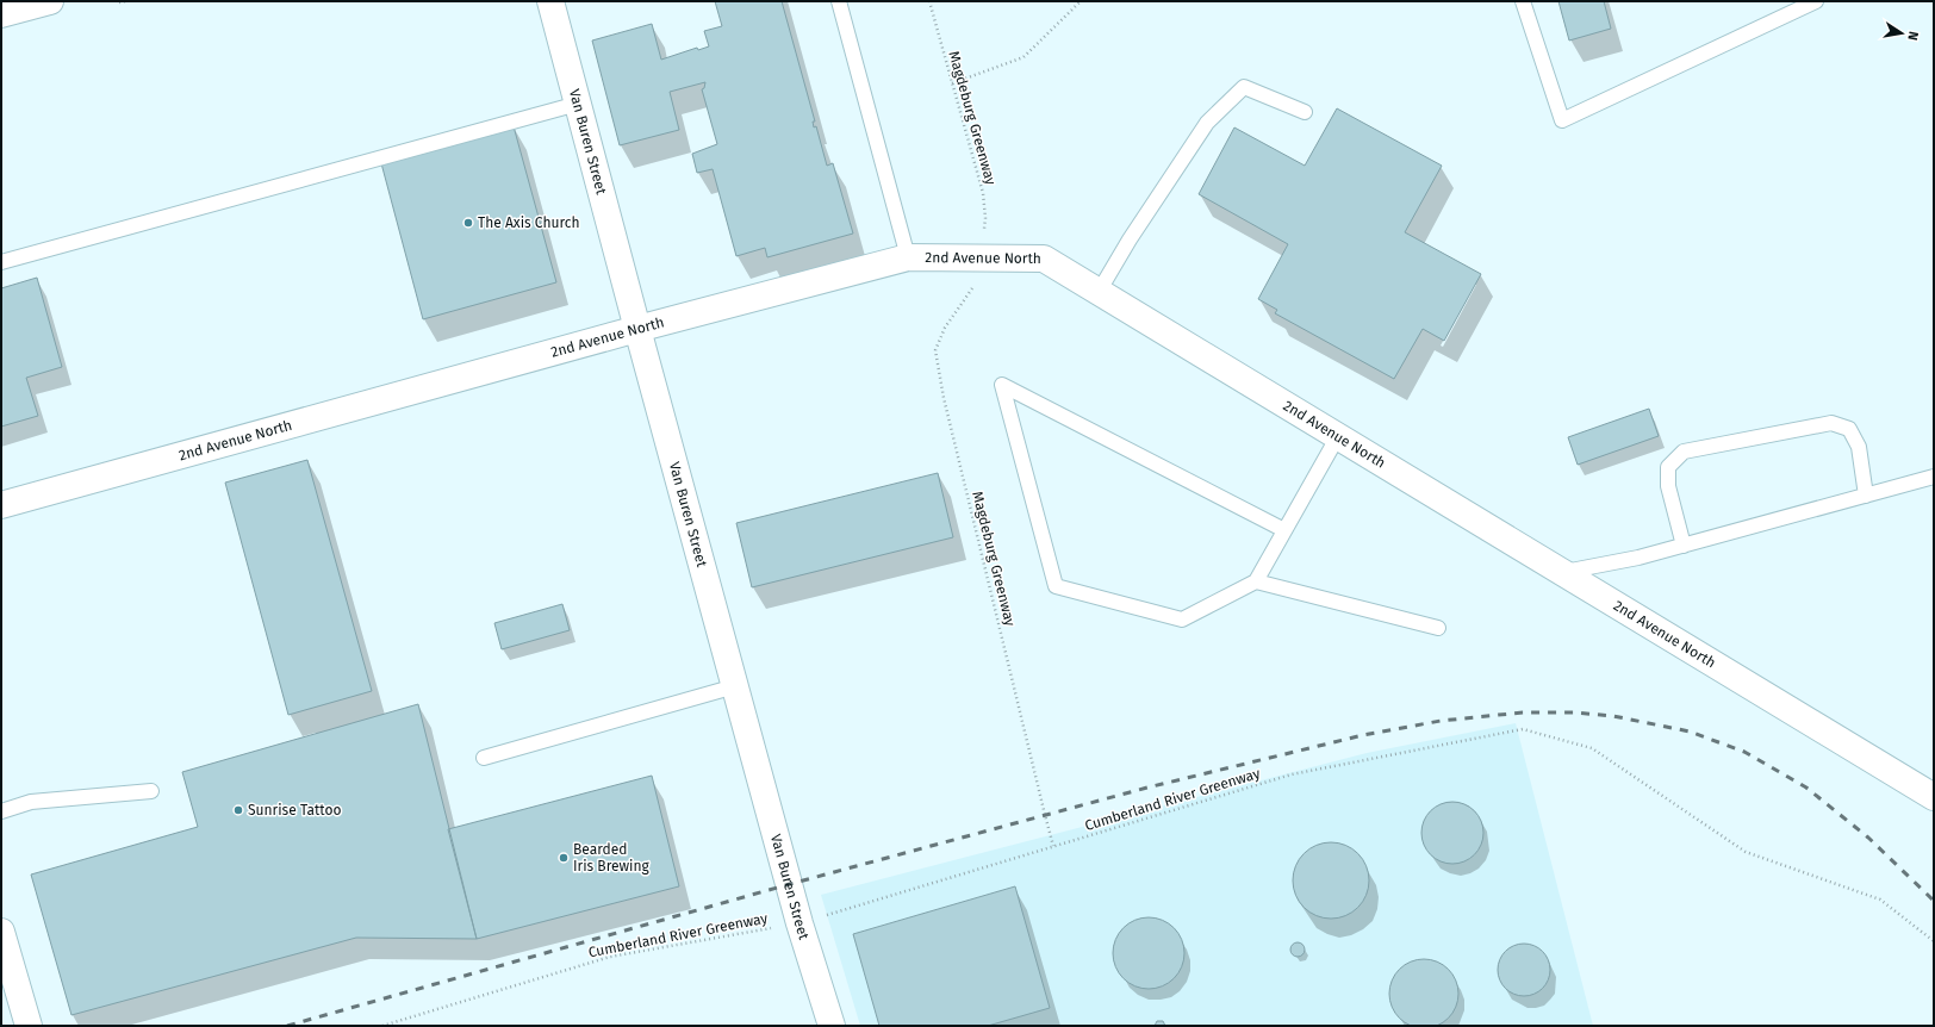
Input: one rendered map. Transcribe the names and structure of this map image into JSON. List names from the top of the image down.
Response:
{
  "streets": {
    "street": ["Van Buren Street", "2nd Avenue North"],
    "path": ["Magdeburg Greenway", "Cumberland River Greenway"]
  },
  "crossings": [
    ["Magdeburg Greenway", "Cumberland River Greenway"],
    ["Van Buren Street", "2nd Avenue North"],
    ["Van Buren Street", "Cumberland River Greenway"]
  ],
  "places": ["The Axis Church", "Sunrise Tattoo", "Bearded Iris Brewing"],
  "north": "right"
}
